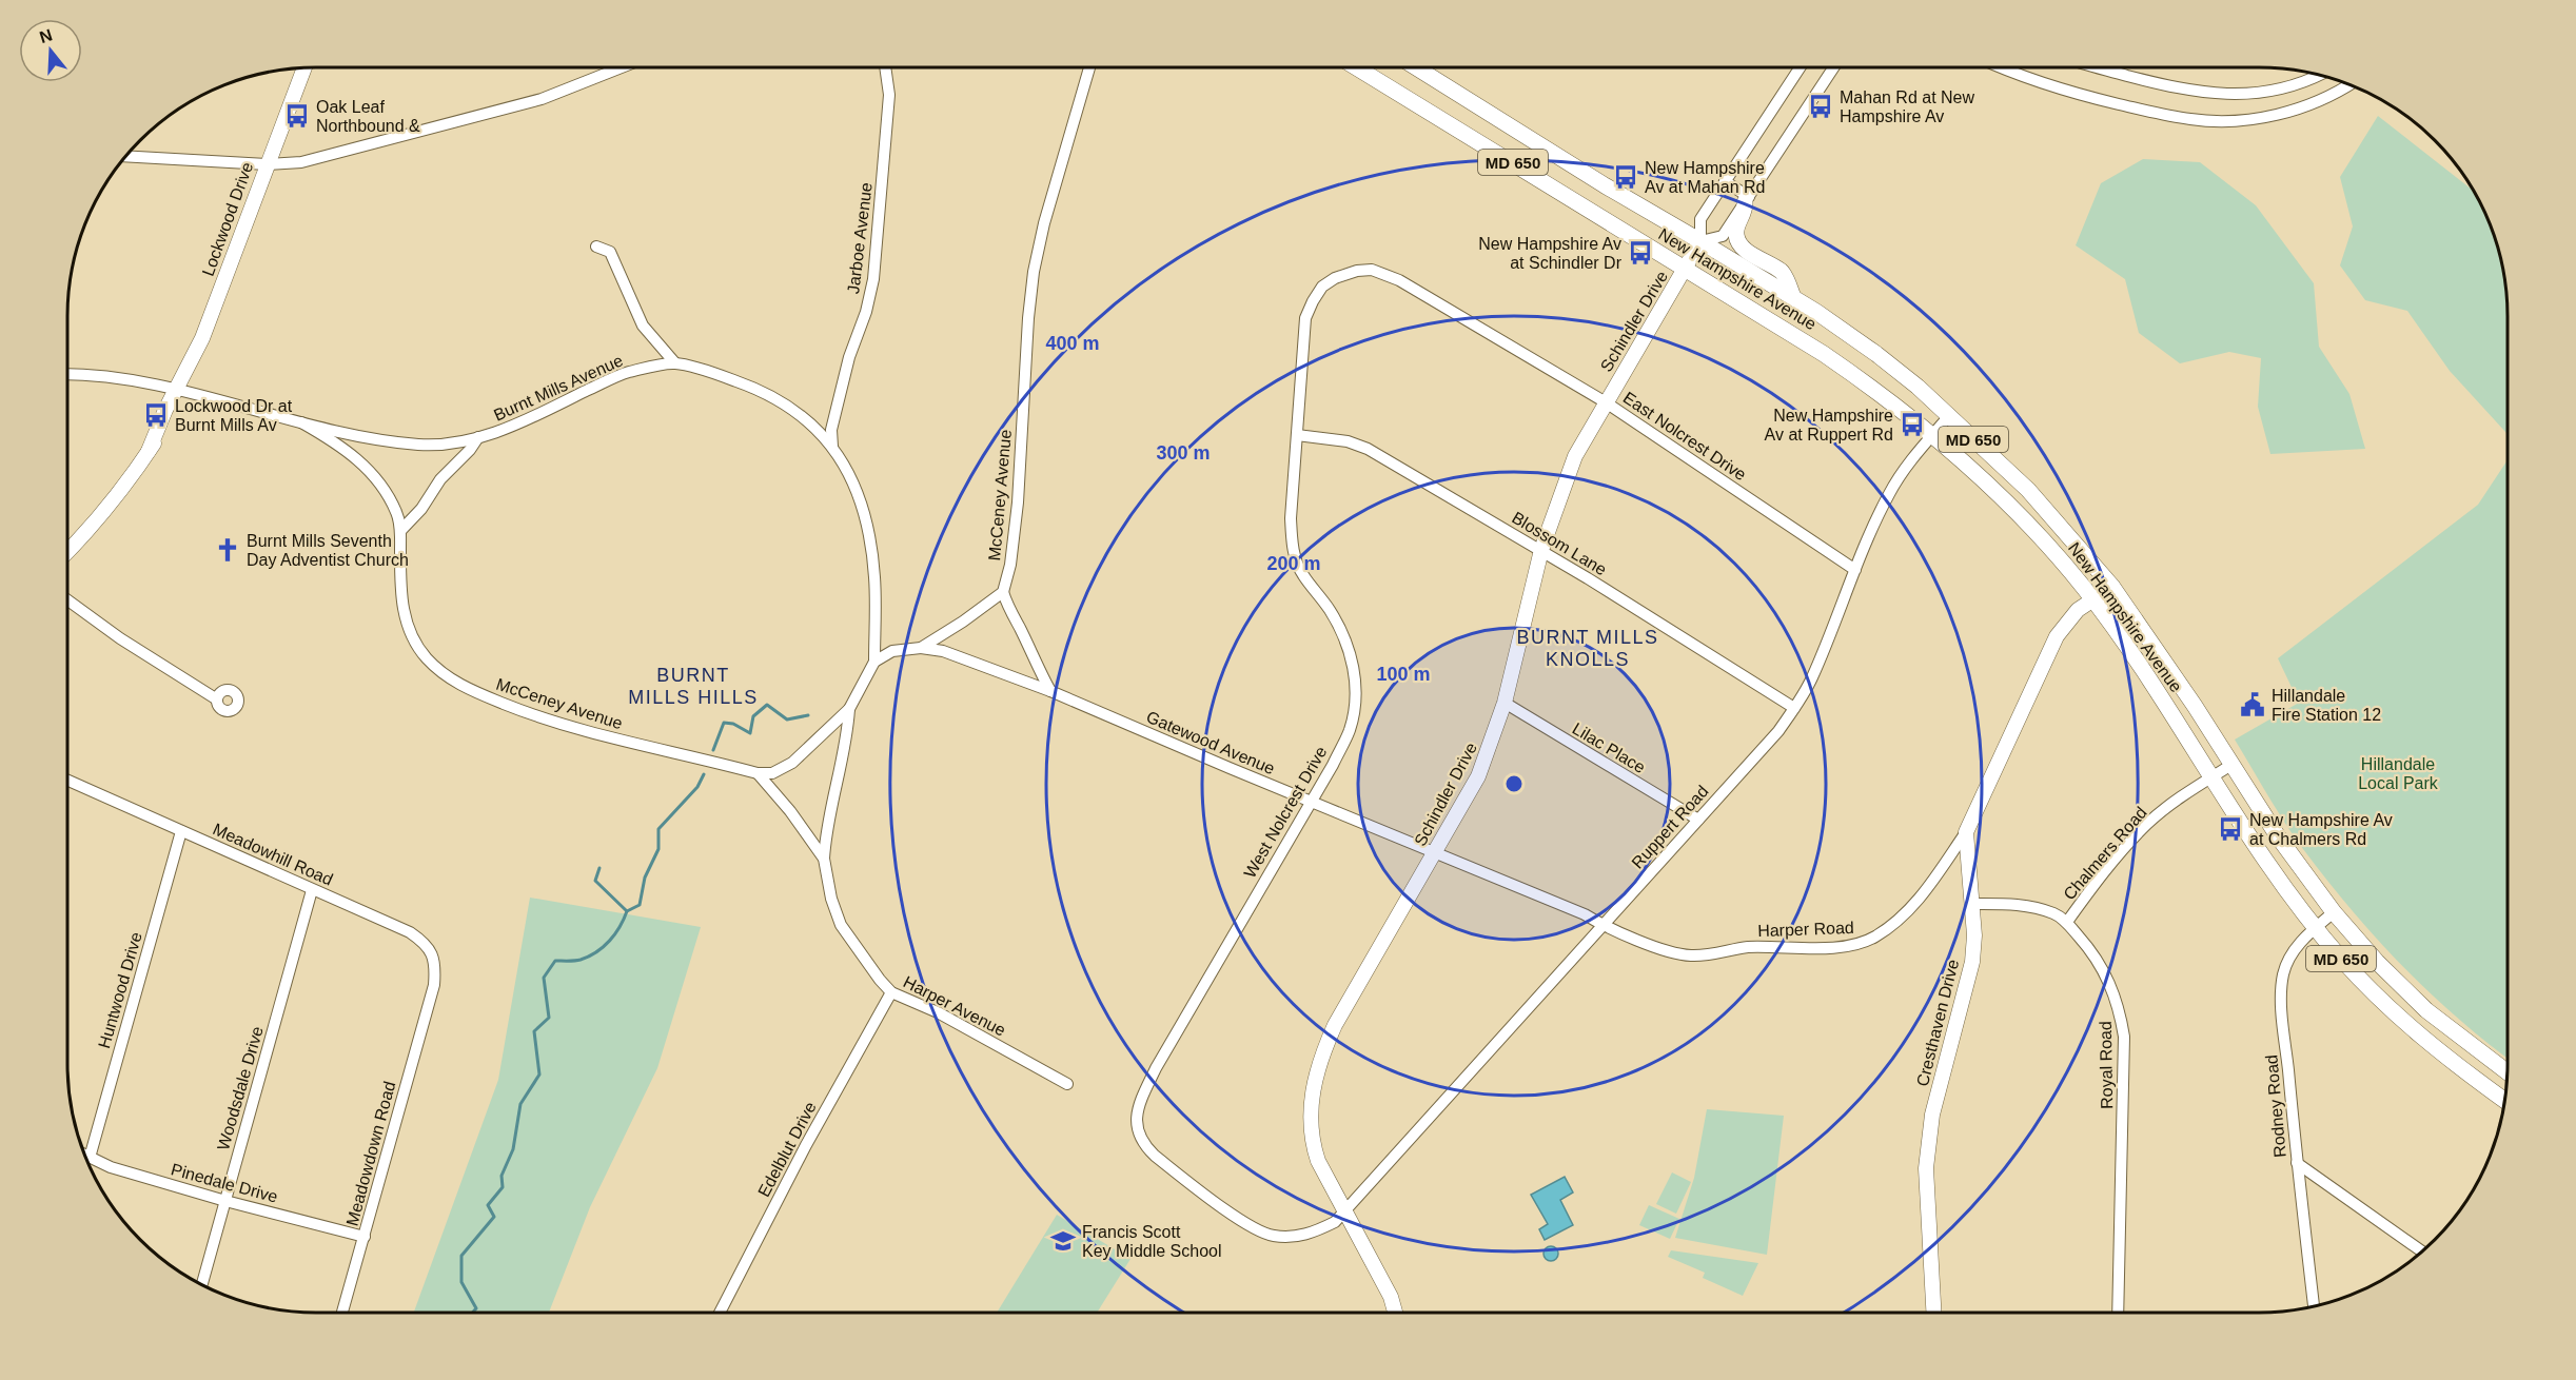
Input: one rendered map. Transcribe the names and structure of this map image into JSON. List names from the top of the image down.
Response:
{
  "streets": {
    "main road": ["MD 650", "New Hampshire Avenue"],
    "street": [
      "Lockwood Drive",
      "Jarboe Avenue",
      "Schindler Drive",
      "Burnt Mills Avenue",
      "East Nolcrest Drive",
      "McCeney Avenue",
      "Blossom Lane",
      "Gatewood Avenue",
      "Lilac Place",
      "West Nolcrest Drive",
      "Ruppert Road",
      "Chalmers Road",
      "Meadowhill Road",
      "Harper Road",
      "Huntwood Drive",
      "Harper Avenue",
      "Cresthaven Drive",
      "Royal Road",
      "Woodsdale Drive",
      "Rodney Road",
      "Edelblut Drive",
      "Meadowdown Road",
      "Pinedale Drive"
    ]
  },
  "crossings": [
    ["Lockwood Drive", "Burnt Mills Avenue"],
    ["Jarboe Avenue", "Burnt Mills Avenue"],
    ["New Hampshire Avenue", "Schindler Drive"],
    ["New Hampshire Avenue", "Ruppert Road"],
    ["New Hampshire Avenue", "Chalmers Road"],
    ["New Hampshire Avenue", "Cresthaven Drive"],
    ["New Hampshire Avenue", "Rodney Road"],
    ["Schindler Drive", "East Nolcrest Drive"],
    ["Schindler Drive", "Blossom Lane"],
    ["Schindler Drive", "Gatewood Avenue"],
    ["Schindler Drive", "Lilac Place"],
    ["Schindler Drive", "West Nolcrest Drive"],
    ["Schindler Drive", "Ruppert Road"],
    ["Burnt Mills Avenue", "McCeney Avenue"],
    ["East Nolcrest Drive", "West Nolcrest Drive"],
    ["East Nolcrest Drive", "Ruppert Road"],
    ["McCeney Avenue", "Harper Avenue"],
    ["Blossom Lane", "West Nolcrest Drive"],
    ["Blossom Lane", "Ruppert Road"],
    ["Gatewood Avenue", "West Nolcrest Drive"],
    ["Gatewood Avenue", "Ruppert Road"],
    ["Gatewood Avenue", "Harper Road"],
    ["Lilac Place", "Ruppert Road"],
    ["West Nolcrest Drive", "Ruppert Road"],
    ["Ruppert Road", "Harper Road"],
    ["Chalmers Road", "Royal Road"],
    ["Meadowhill Road", "Huntwood Drive"],
    ["Meadowhill Road", "Woodsdale Drive"],
    ["Meadowhill Road", "Meadowdown Road"],
    ["Harper Road", "Cresthaven Drive"],
    ["Harper Avenue", "Edelblut Drive"],
    ["Cresthaven Drive", "Royal Road"],
    ["Woodsdale Drive", "Pinedale Drive"],
    ["Meadowdown Road", "Pinedale Drive"]
  ],
  "districts": ["BURNT MILLS KNOLLS", "BURNT MILLS HILLS"],
  "parks": ["Hillandale Local Park"],
  "places": {
    "bus stop": [
      "Mahan Rd at New Hampshire Av",
      "Oak Leaf Northbound &",
      "New Hampshire Av at Mahan Rd",
      "New Hampshire Av at Schindler Dr",
      "Lockwood Dr at Burnt Mills Av",
      "New Hampshire Av at Ruppert Rd",
      "New Hampshire Av at Chalmers Rd"
    ],
    "church": ["Burnt Mills Seventh Day Adventist Church"],
    "public building": ["Hillandale Fire Station 12"],
    "school or university": ["Francis Scott Key Middle School"]
  },
  "north": "top",
  "rings": [
    "400 m",
    "300 m",
    "200 m",
    "100 m"
  ]
}
